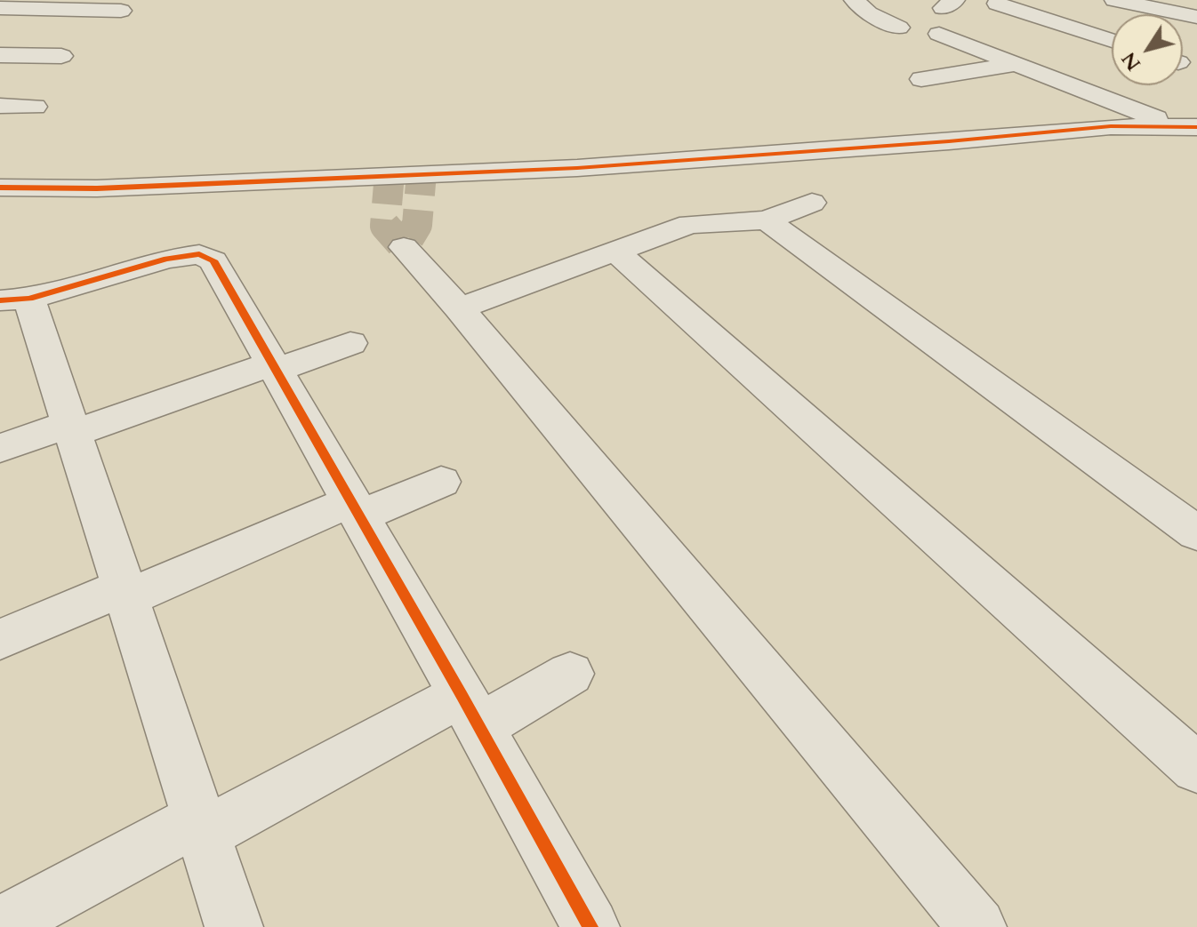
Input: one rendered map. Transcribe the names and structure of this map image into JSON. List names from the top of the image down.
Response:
{
  "north": "bottom left"
}
